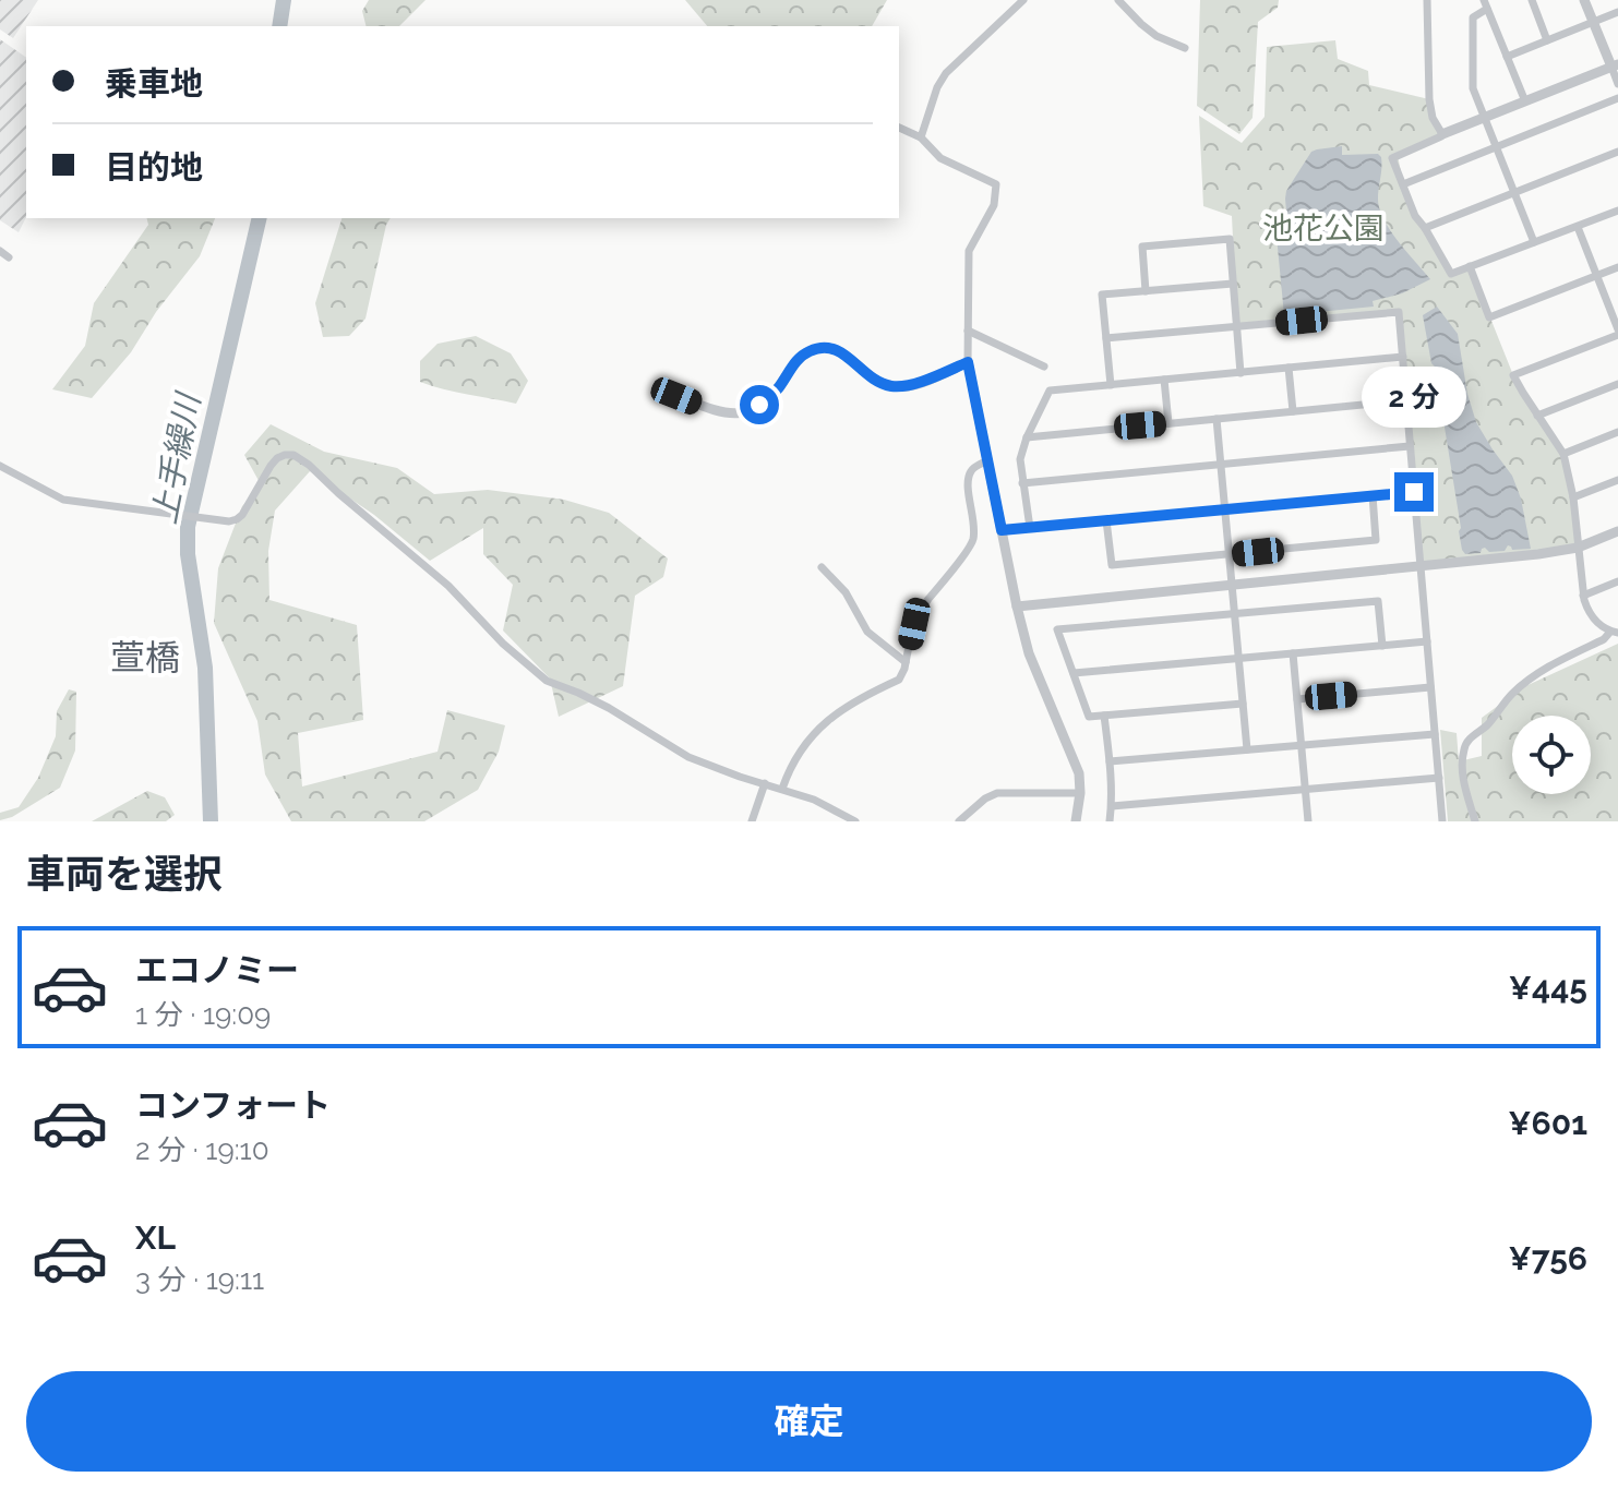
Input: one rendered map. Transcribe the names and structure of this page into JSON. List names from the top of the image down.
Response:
{
  "districts": ["萱橋"],
  "water": ["上手繰川"],
  "parks": ["池花公園"],
  "page": {
    "banner": ["乗車地", "目的地"],
    "bubble": "2 分",
    "heading": "車両を選択",
    "list": [
      {
        "name": "エコノミー",
        "note": "1 分 · 19:09",
        "value": "¥445"
      },
      {
        "name": "コンフォート",
        "note": "2 分 · 19:10",
        "value": "¥601"
      },
      {
        "name": "XL",
        "note": "3 分 · 19:11",
        "value": "¥756"
      }
    ],
    "buttons": "確定"
  }
}
